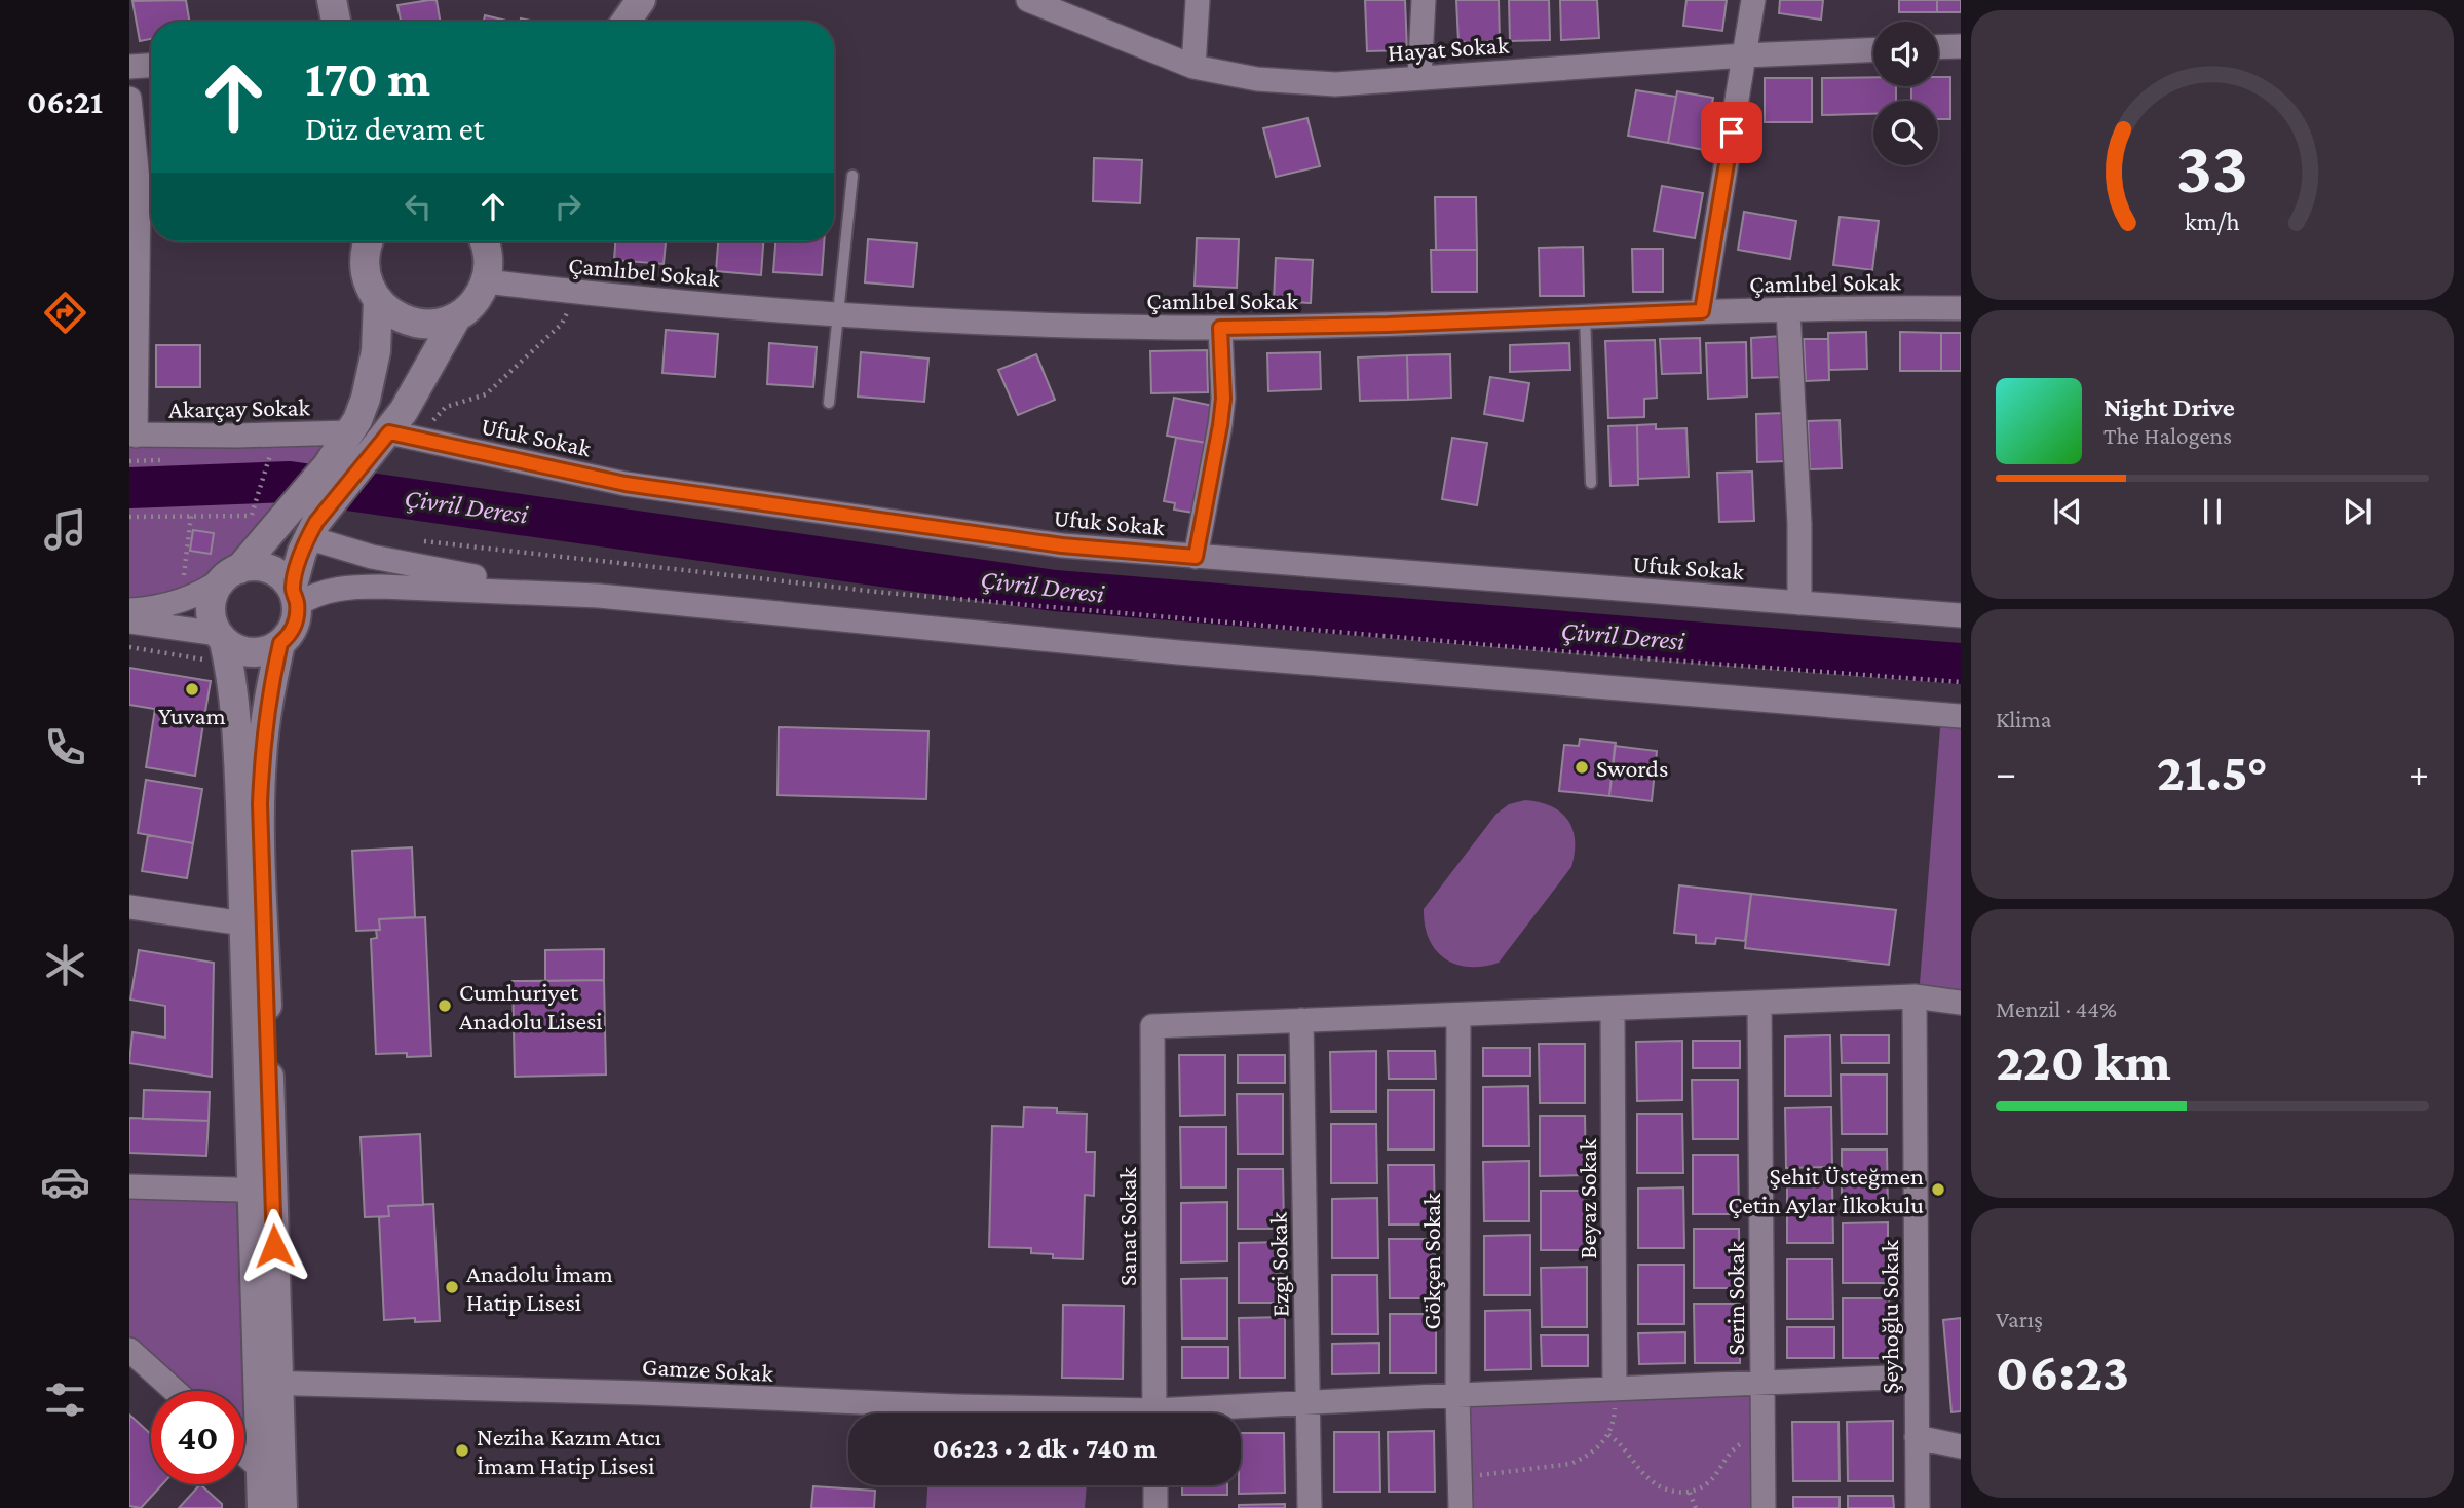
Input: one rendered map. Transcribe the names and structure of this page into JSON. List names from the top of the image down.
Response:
{
  "streets": {
    "street": [
      "Hayat Sokak",
      "Çamlıbel Sokak",
      "Akarçay Sokak",
      "Ufuk Sokak",
      "Beyaz Sokak",
      "Sanat Sokak",
      "Gökçen Sokak",
      "Ezgi Sokak",
      "Serin Sokak",
      "Şeyhoğlu Sokak",
      "Gamze Sokak"
    ]
  },
  "crossings": [
    ["Beyaz Sokak", "Gamze Sokak"],
    ["Sanat Sokak", "Ezgi Sokak"],
    ["Gökçen Sokak", "Gamze Sokak"],
    ["Ezgi Sokak", "Gamze Sokak"],
    ["Serin Sokak", "Gamze Sokak"],
    ["Şeyhoğlu Sokak", "Gamze Sokak"]
  ],
  "water": ["Çivril Deresi"],
  "places": [
    "Yuvam",
    "Swords",
    "Cumhuriyet Anadolu Lisesi",
    "Şehit Üsteğmen Çetin Aylar İlkokulu",
    "Anadolu İmam Hatip Lisesi",
    "Neziha Kazım Atıcı İmam Hatip Lisesi"
  ],
  "page": {
    "tabs": "06:21",
    "turn": ["170 m", "Düz devam et"],
    "song": ["Night Drive", "The Halogens"],
    "tile": [
      "Klima",
      ["Menzil · 44%", "220 km"],
      ["Varış", "06:23"]
    ],
    "heat": ["−", "21.5°", "+"],
    "limit": "40",
    "trip": "06:23 · 2 dk · 740 m",
    "gauge": ["33", "km/h"]
  }
}
